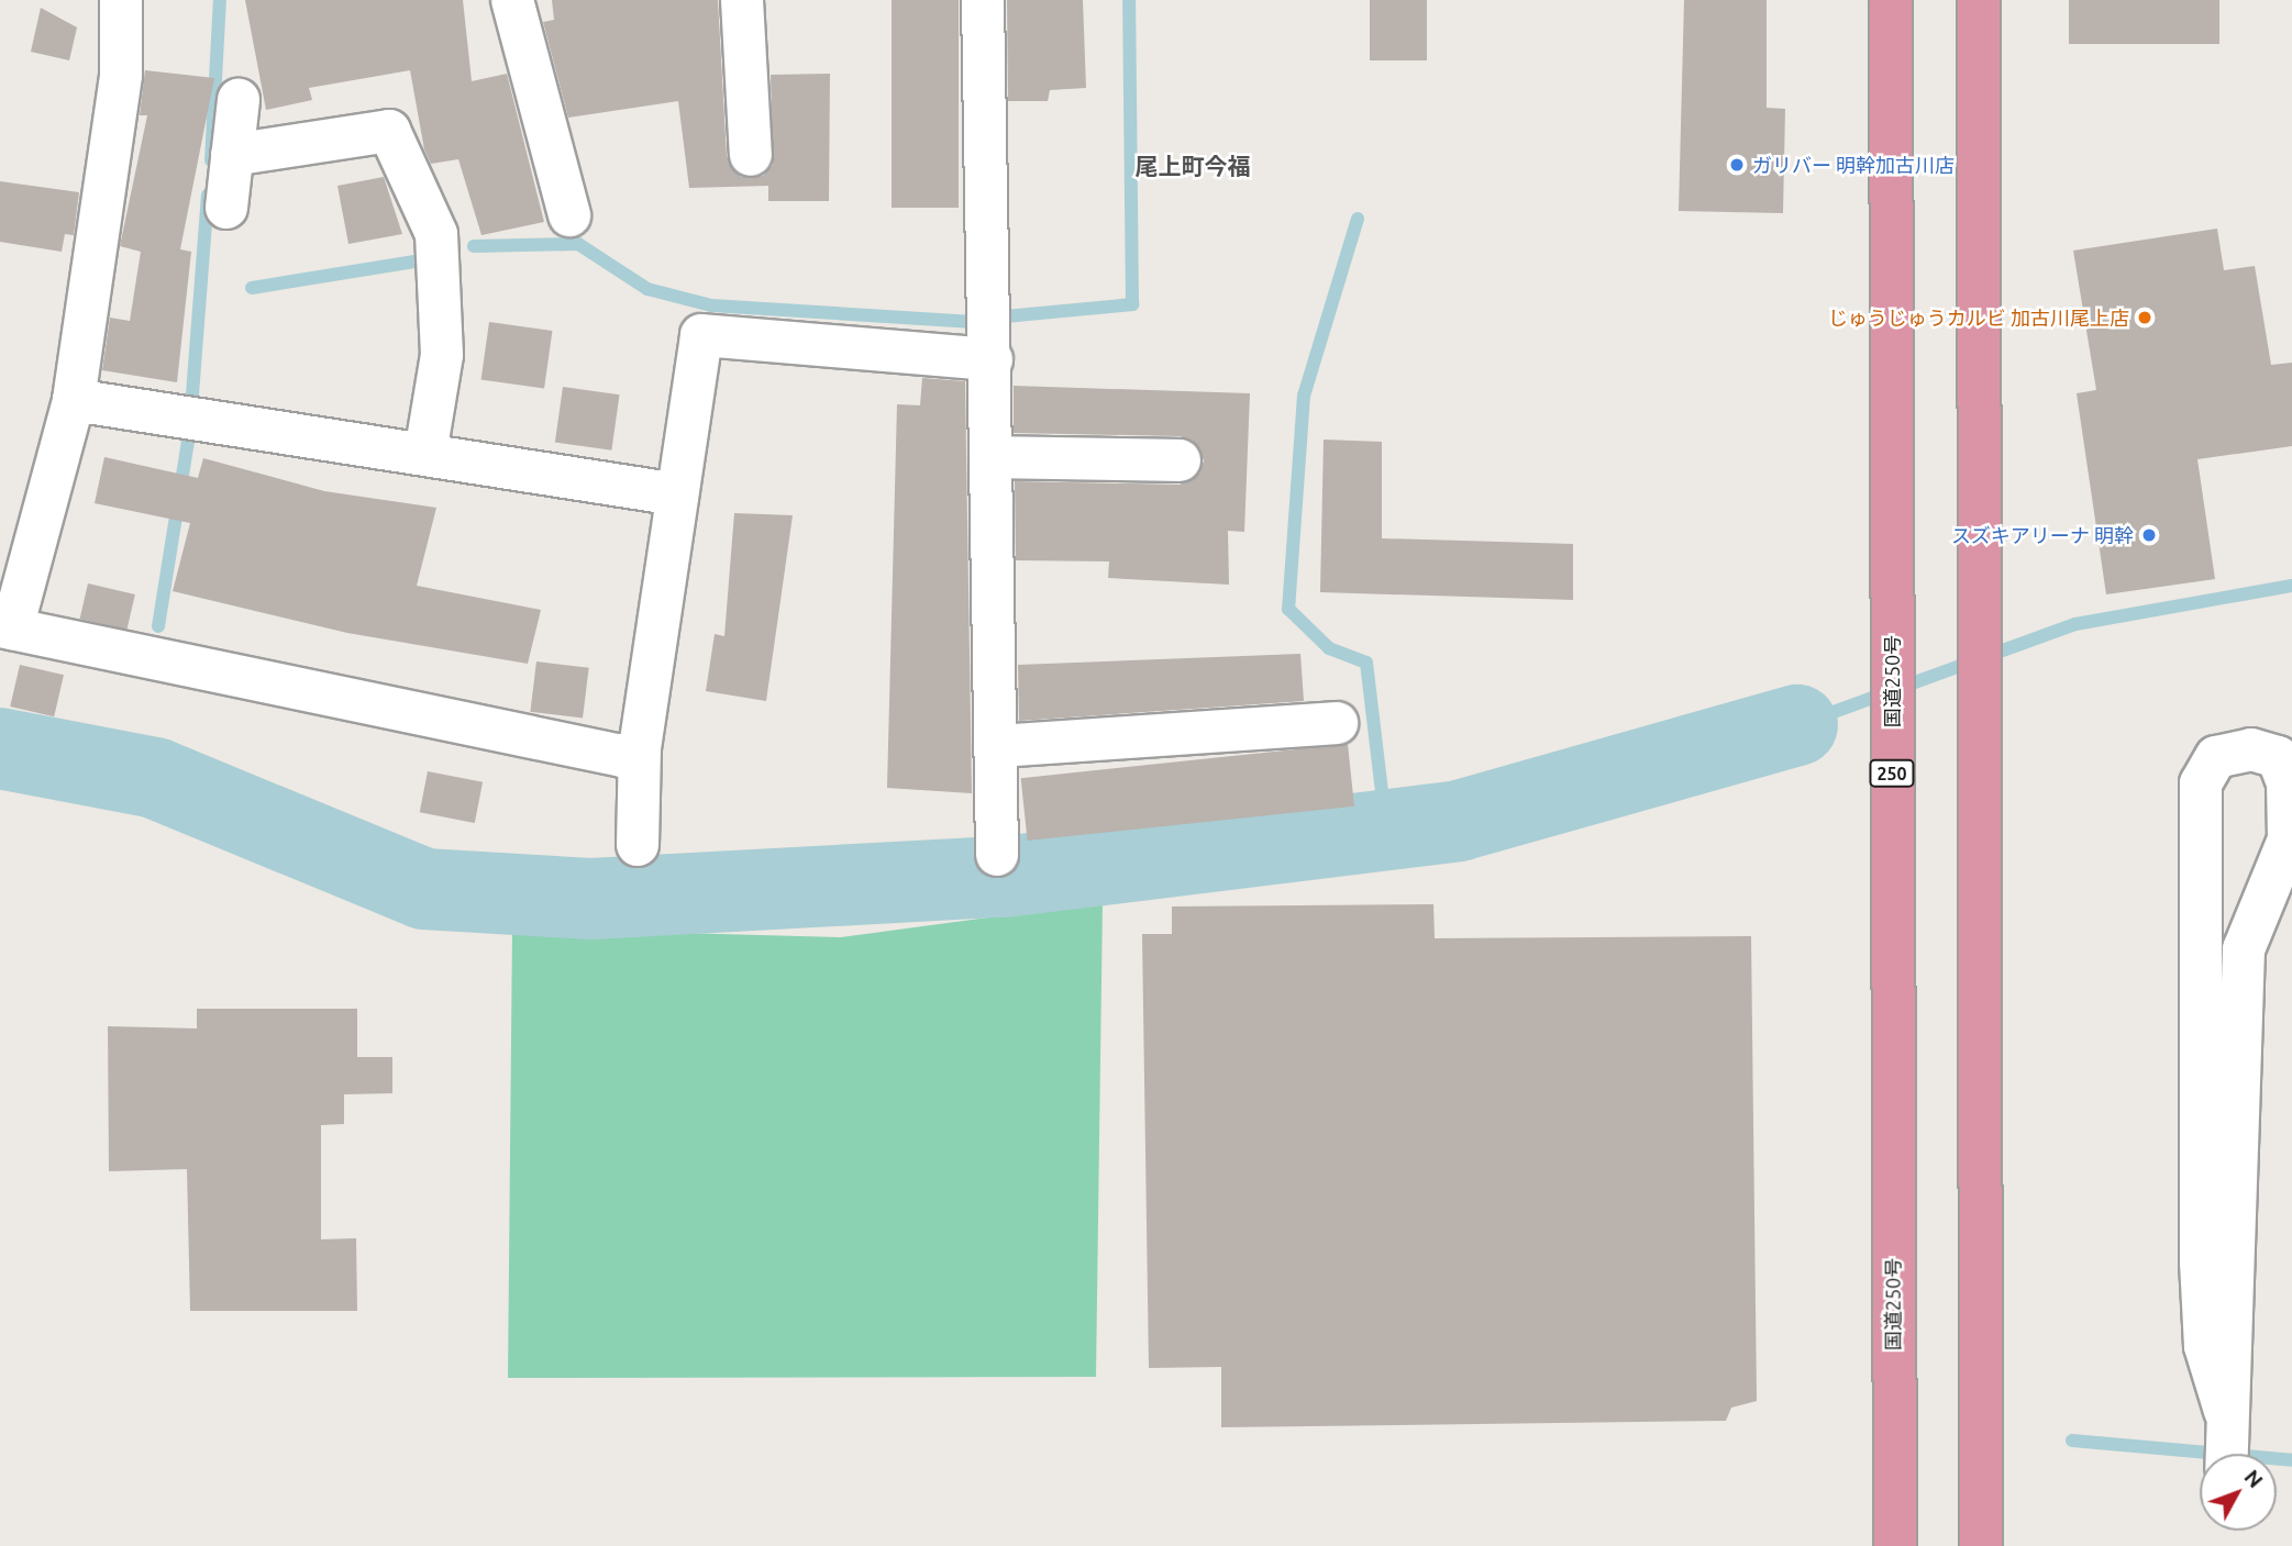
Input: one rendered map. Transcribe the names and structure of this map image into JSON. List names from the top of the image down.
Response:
{
  "streets": {
    "highway": ["国道250号", "250"]
  },
  "districts": ["尾上町今福"],
  "places": ["ガリバー 明幹加古川店", "じゅうじゅうカルビ 加古川尾上店", "スズキアリーナ 明幹"],
  "north": "top right"
}
